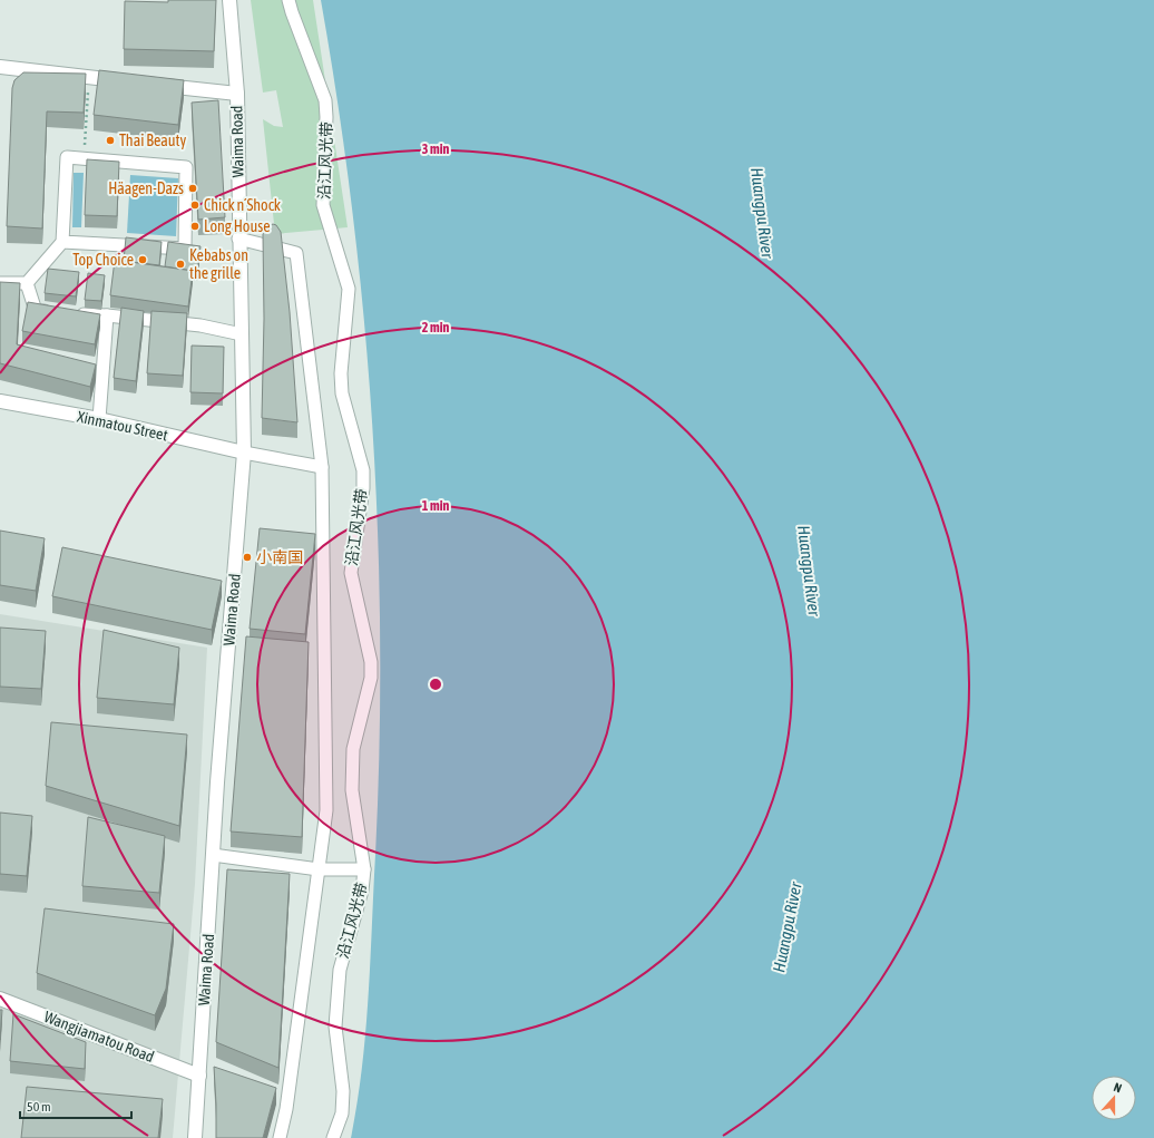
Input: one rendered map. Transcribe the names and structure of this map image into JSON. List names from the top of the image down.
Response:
{
  "streets": {
    "street": [
      "Waima Road",
      "沿江风光带",
      "Xinmatou Street",
      "Wangjiamatou Road"
    ]
  },
  "crossings": [
    ["Waima Road", "Xinmatou Street"],
    ["Waima Road", "Wangjiamatou Road"]
  ],
  "water": ["Huangpu River"],
  "places": [
    "Thai Beauty",
    "Häagen-Dazs",
    "Chick n´Shock",
    "Long House",
    "Top Choice",
    "Kebabs on the grille",
    "小南国"
  ],
  "scale_bar": "50 m",
  "north": "top",
  "rings": ["3 min", "2 min", "1 min"]
}
